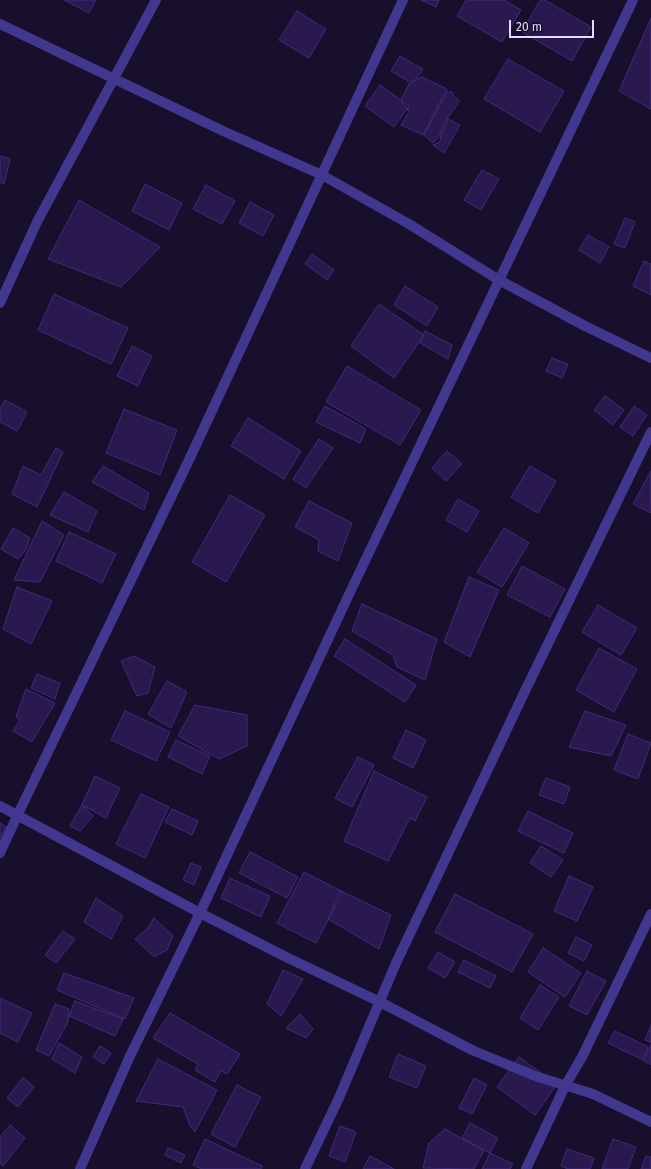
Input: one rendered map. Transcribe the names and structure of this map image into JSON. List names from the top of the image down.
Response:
{
  "scale_bar": "20 m"
}
